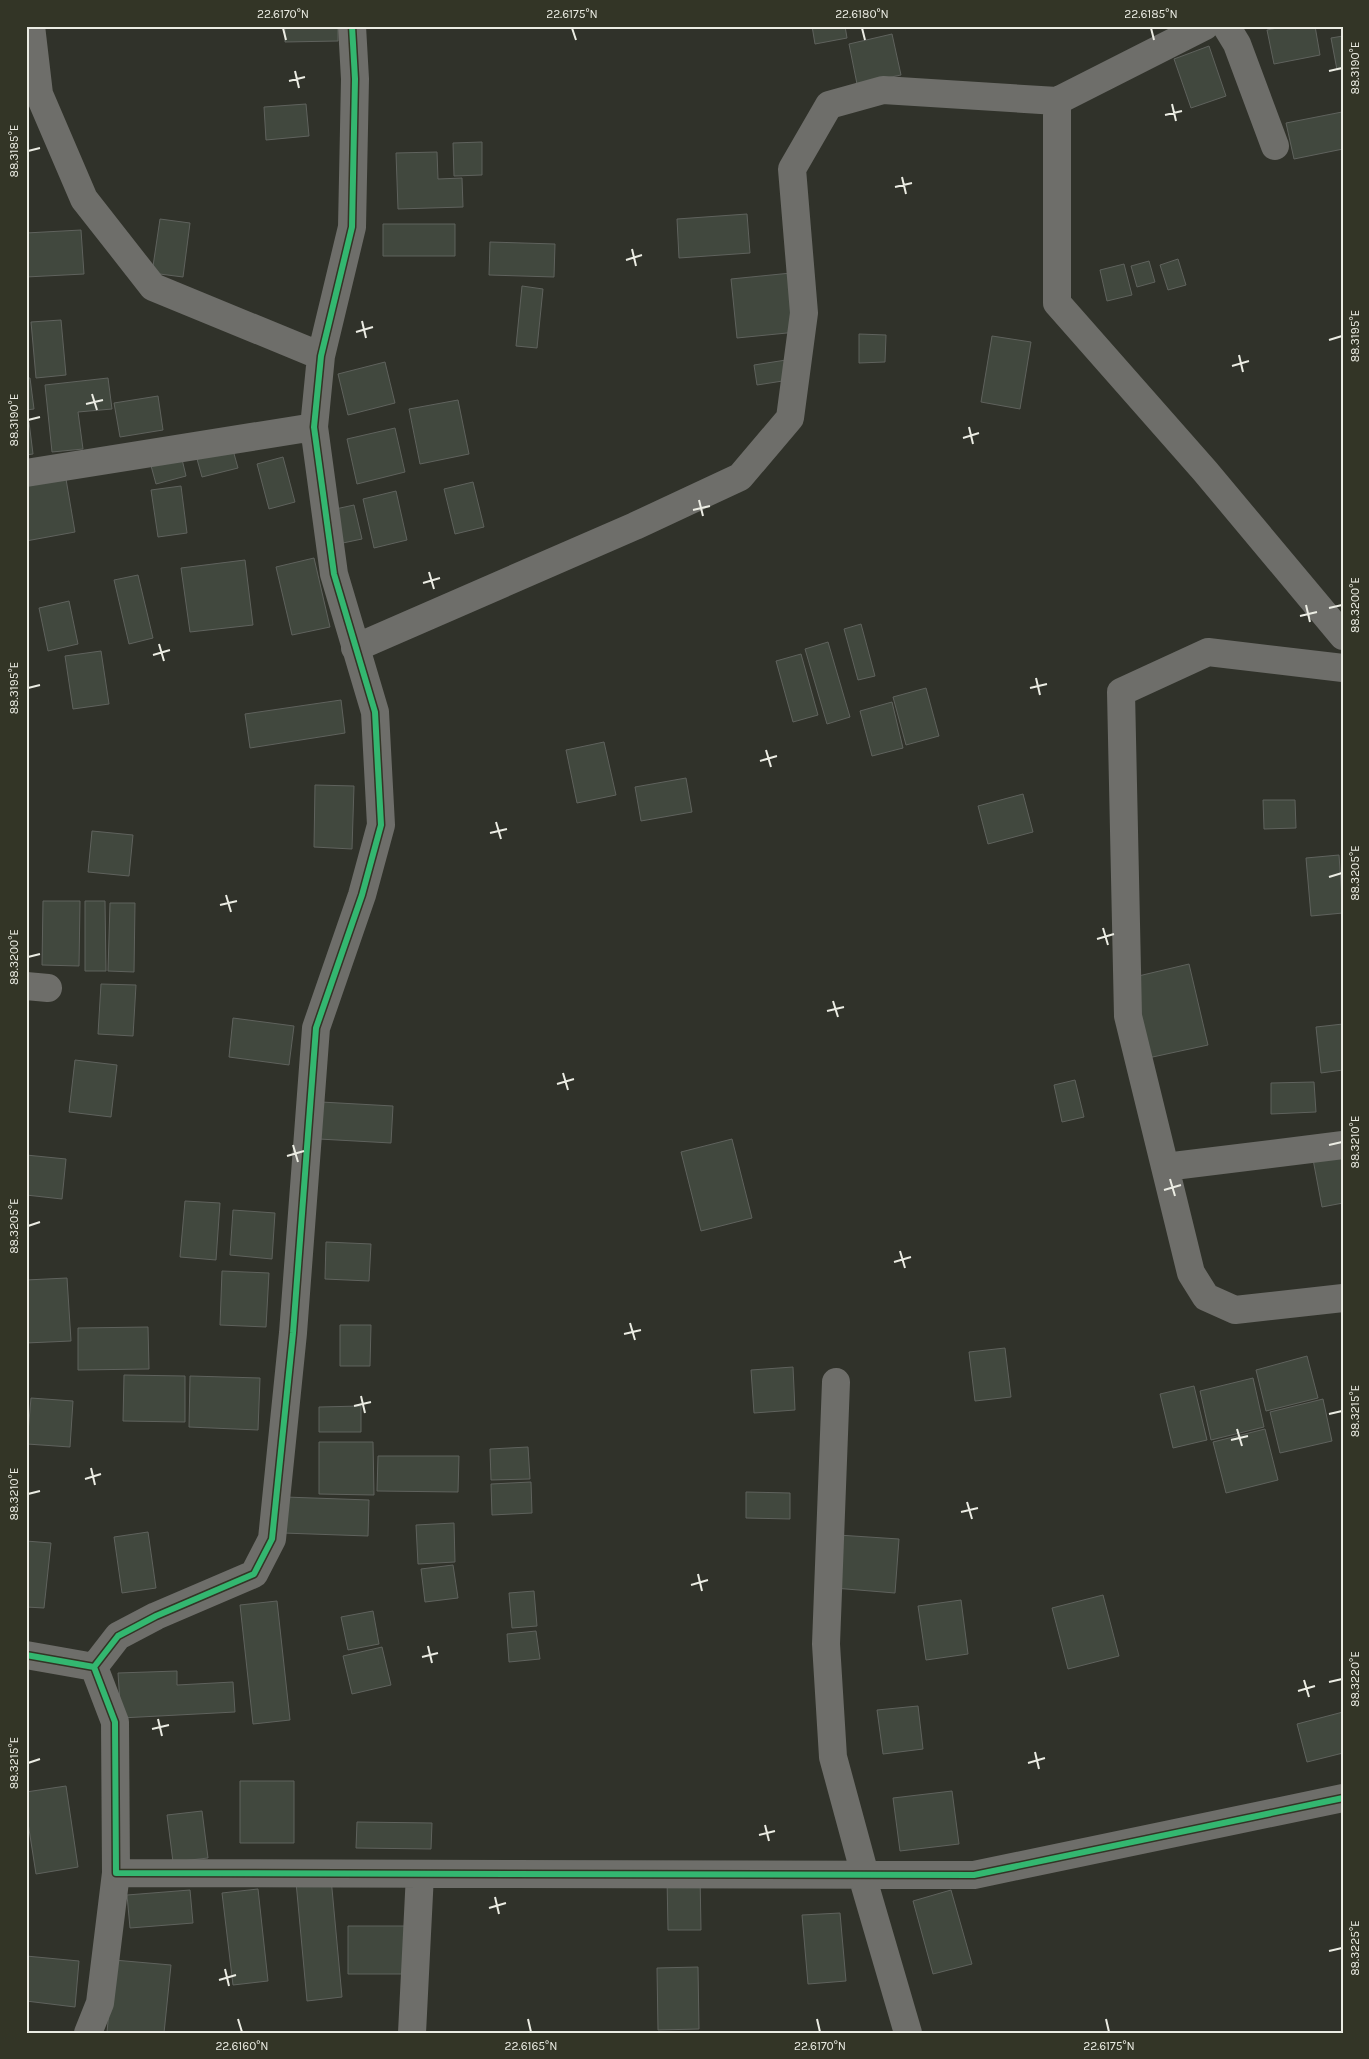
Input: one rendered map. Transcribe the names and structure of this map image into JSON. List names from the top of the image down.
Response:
{
  "coordinates": [
    "22.6170°N",
    "22.6175°N",
    "22.6180°N",
    "22.6185°N",
    "88.3190°E",
    "88.3185°E",
    "88.3195°E",
    "88.3200°E",
    "88.3205°E",
    "88.3210°E",
    "88.3215°E",
    "88.3220°E",
    "88.3225°E",
    "22.6160°N",
    "22.6165°N"
  ]
}
